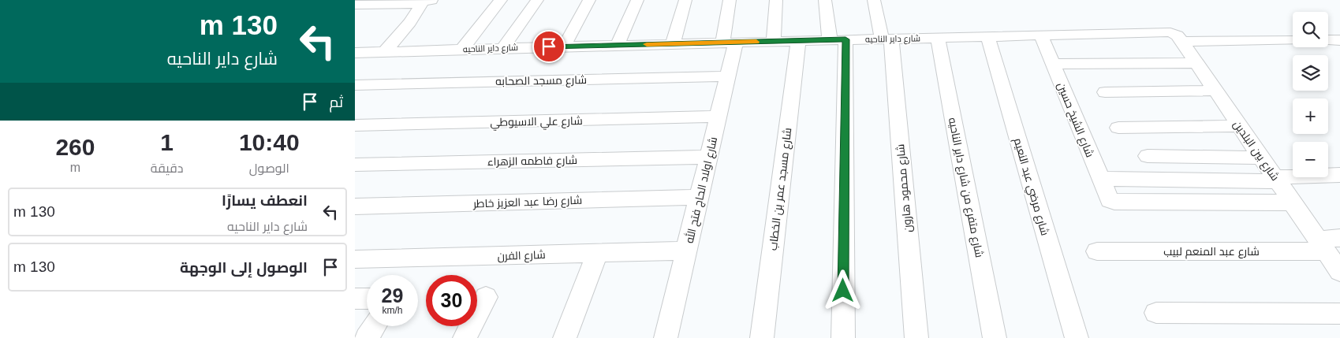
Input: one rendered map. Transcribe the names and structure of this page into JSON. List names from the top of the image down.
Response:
{
  "streets": {
    "street": [
      "شارع داير الناحيه",
      "شارع مسجد الصحابه",
      "شارع الشيخ حسين",
      "شارع علي الاسيوطي",
      "شارع بين البلدين",
      "شارع فاطمه الزهراء",
      "شارع مرضي عبد النعيم",
      "شارع متفرع من شارع داير الناحيه",
      "شارع محمود هارون",
      "شارع مسجد عمر بن الخطاب",
      "شارع اولاد الحاج فتح الله",
      "شارع رضا عبد العزيز خاطر",
      "شارع عبد المنعم لبيب",
      "شارع الفرن"
    ]
  },
  "crossings": [
    ["شارع داير الناحيه", "شارع الشيخ حسين"],
    ["شارع داير الناحيه", "شارع بين البلدين"],
    ["شارع داير الناحيه", "شارع مرضي عبد النعيم"],
    ["شارع داير الناحيه", "شارع متفرع من شارع داير الناحيه"],
    ["شارع داير الناحيه", "شارع محمود هارون"],
    ["شارع داير الناحيه", "شارع مسجد عمر بن الخطاب"],
    ["شارع داير الناحيه", "شارع اولاد الحاج فتح الله"],
    ["شارع مسجد الصحابه", "شارع اولاد الحاج فتح الله"],
    ["شارع الشيخ حسين", "شارع بين البلدين"],
    ["شارع علي الاسيوطي", "شارع اولاد الحاج فتح الله"],
    ["شارع بين البلدين", "شارع عبد المنعم لبيب"],
    ["شارع فاطمه الزهراء", "شارع اولاد الحاج فتح الله"],
    ["شارع اولاد الحاج فتح الله", "شارع رضا عبد العزيز خاطر"],
    ["شارع اولاد الحاج فتح الله", "شارع الفرن"]
  ],
  "page": {
    "turn": ["130 m", "شارع داير الناحيه"],
    "map_buttons": ["+", "−"],
    "then": "ثم",
    "eta": [
      "10:40",
      "الوصول",
      "1",
      "دقيقة",
      "260",
      "m"
    ],
    "list": [
      {
        "name": "انعطف يسارًا",
        "note": "شارع داير الناحيه",
        "value": "130 m"
      },
      {
        "name": "الوصول إلى الوجهة",
        "value": "130 m"
      }
    ],
    "speed": "29 km/h",
    "limit": "30"
  }
}
